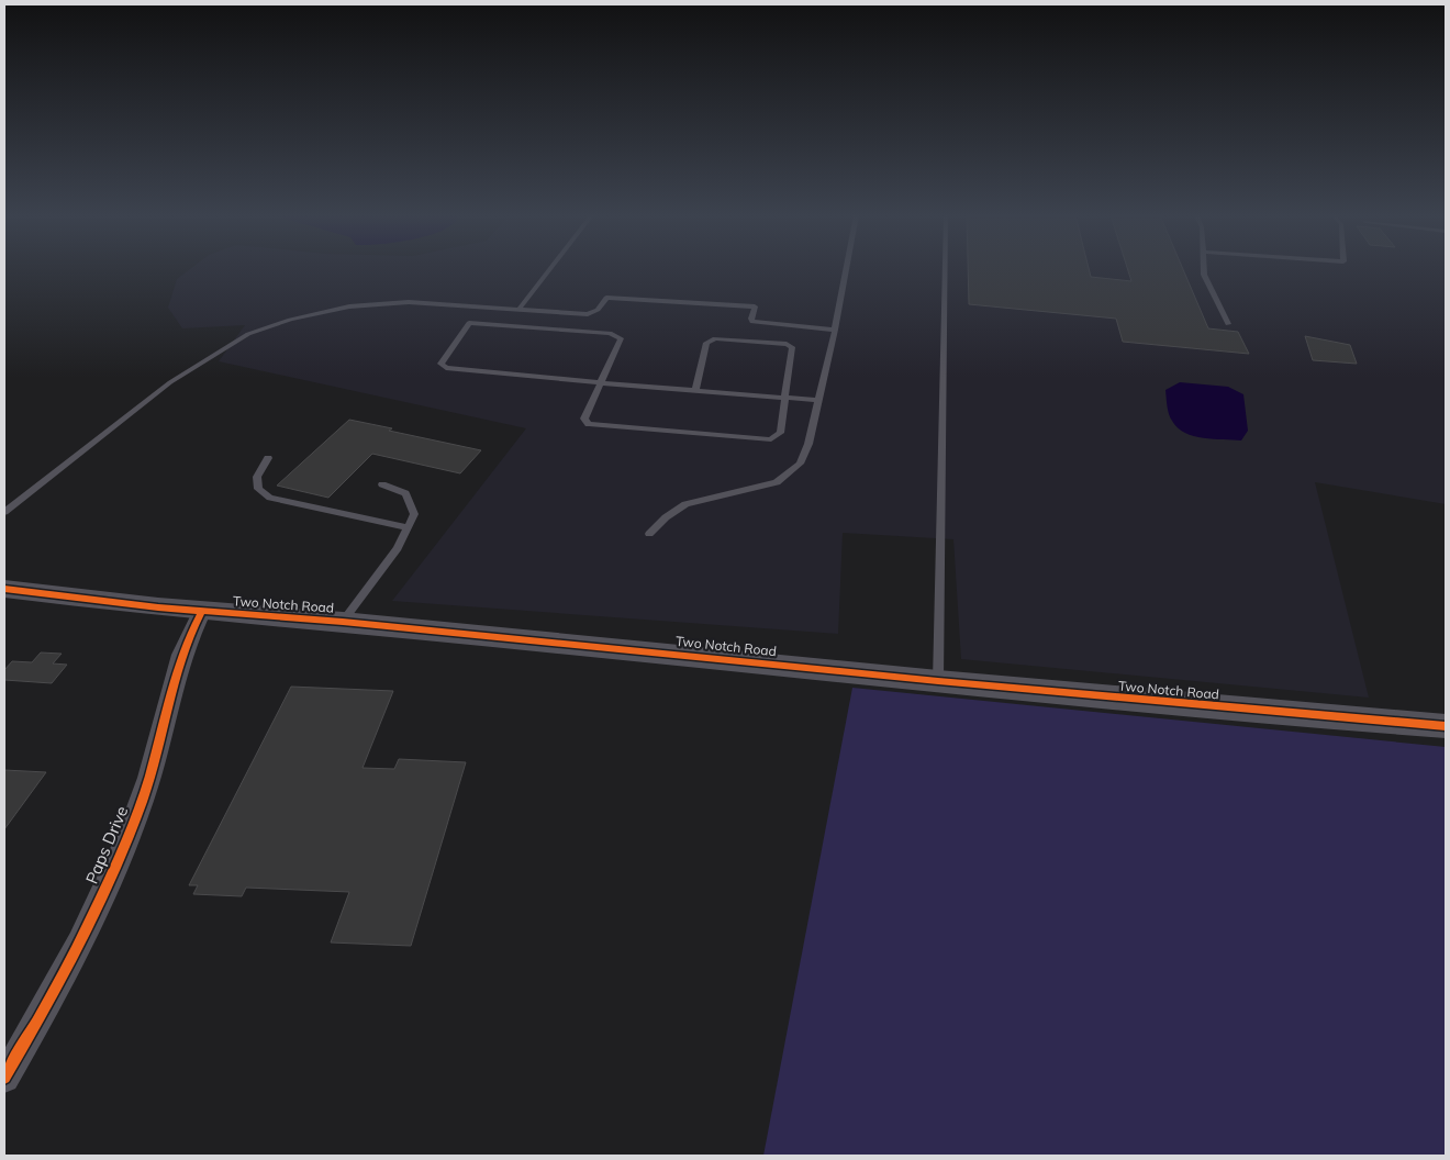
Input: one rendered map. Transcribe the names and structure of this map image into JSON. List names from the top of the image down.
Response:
{
  "streets": {
    "street": ["Two Notch Road", "Paps Drive"]
  },
  "crossings": [
    ["Two Notch Road", "Paps Drive"]
  ]
}
